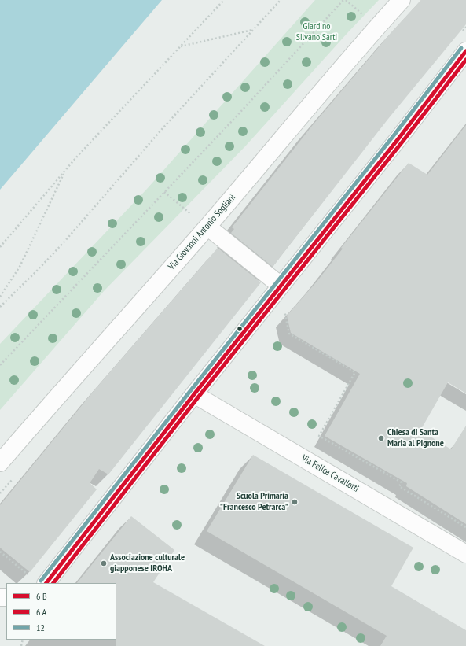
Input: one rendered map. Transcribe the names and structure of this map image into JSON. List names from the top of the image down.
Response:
{
  "streets": {
    "street": ["Via Giovanni Antonio Sogliani", "Via Felice Cavallotti"]
  },
  "parks": ["Giardino Silvano Sarti"],
  "places": ["Chiesa di Santa Maria al Pignone", "Scuola Primaria \"Francesco Petrarca\"", "Associazione culturale giapponese IROHA"],
  "lines": ["transit line 12"],
  "legend": ["6 B", "6 A", "12"]
}
